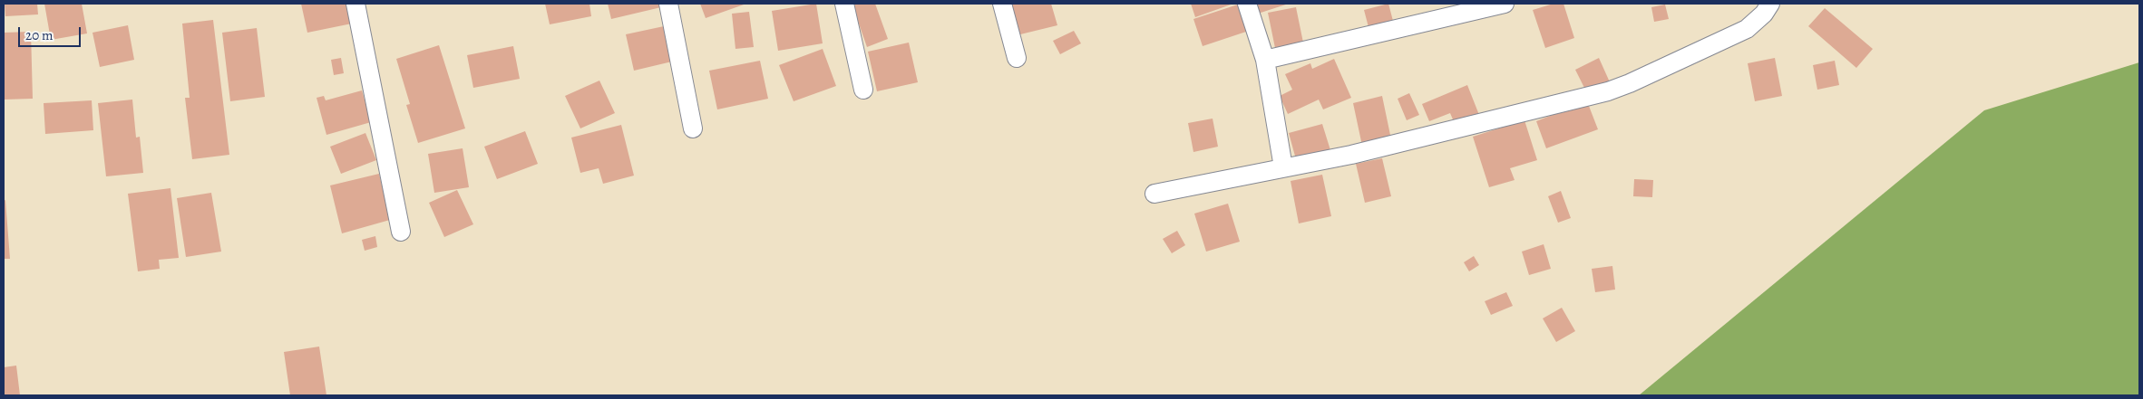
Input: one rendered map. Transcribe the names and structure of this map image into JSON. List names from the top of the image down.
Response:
{
  "scale_bar": "20 m"
}
